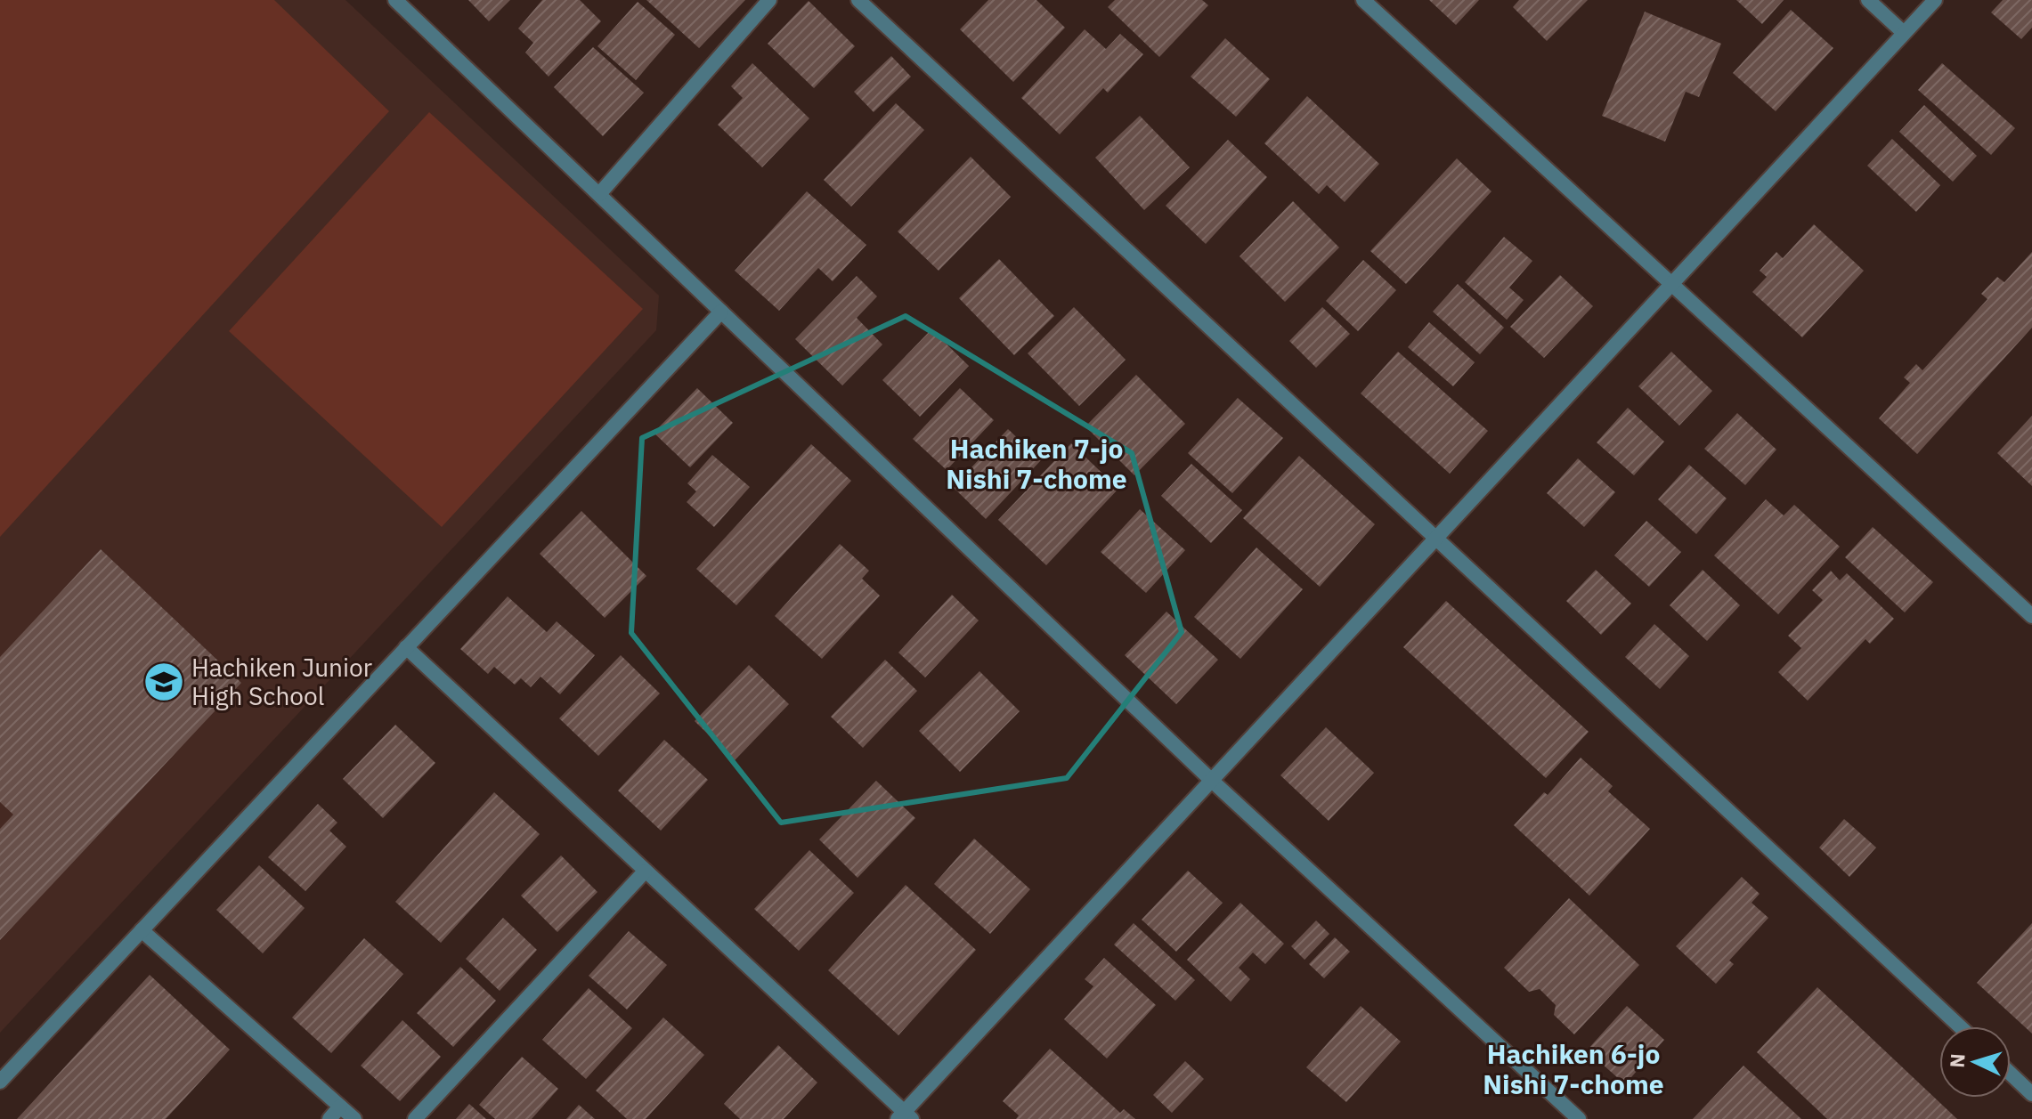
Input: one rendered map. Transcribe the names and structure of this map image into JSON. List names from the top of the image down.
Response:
{
  "districts": ["Hachiken 7-jo Nishi 7-chome", "Hachiken 6-jo Nishi 7-chome"],
  "places": {
    "school or university": ["Hachiken Junior High School"]
  },
  "north": "left"
}
